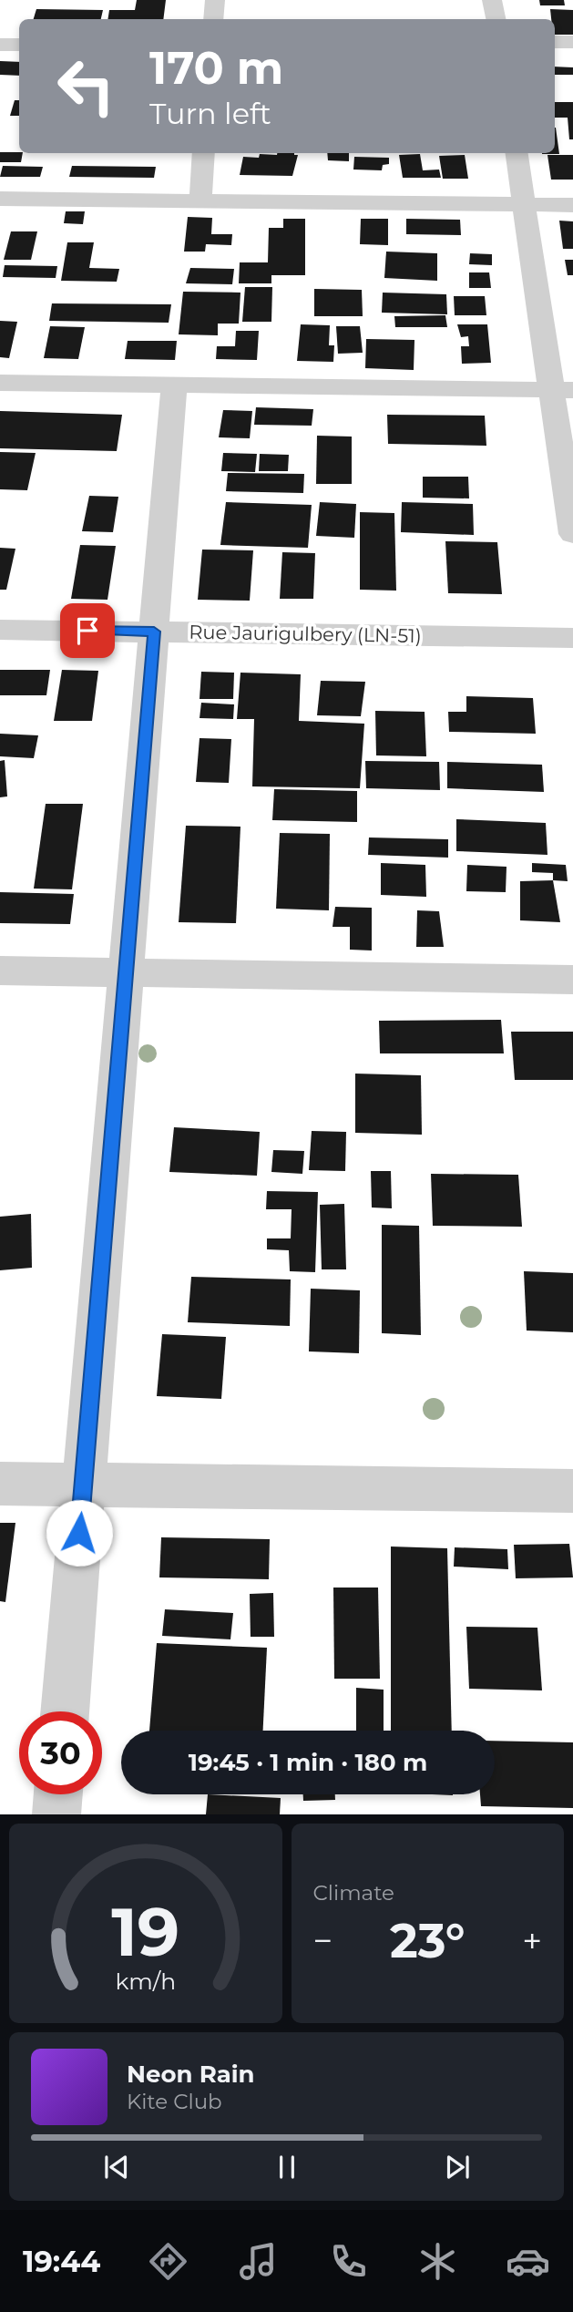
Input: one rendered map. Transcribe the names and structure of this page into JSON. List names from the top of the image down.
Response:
{
  "streets": {
    "street": ["Rue Jaurigulbery (LN-51)"]
  },
  "page": {
    "turn": ["170 m", "Turn left"],
    "limit": "30",
    "trip": "19:45 · 1 min · 180 m",
    "tile": "Climate",
    "heat": ["−", "23°", "+"],
    "song": ["Neon Rain", "Kite Club"],
    "tabs": "19:44",
    "gauge": ["19", "km/h"]
  }
}
